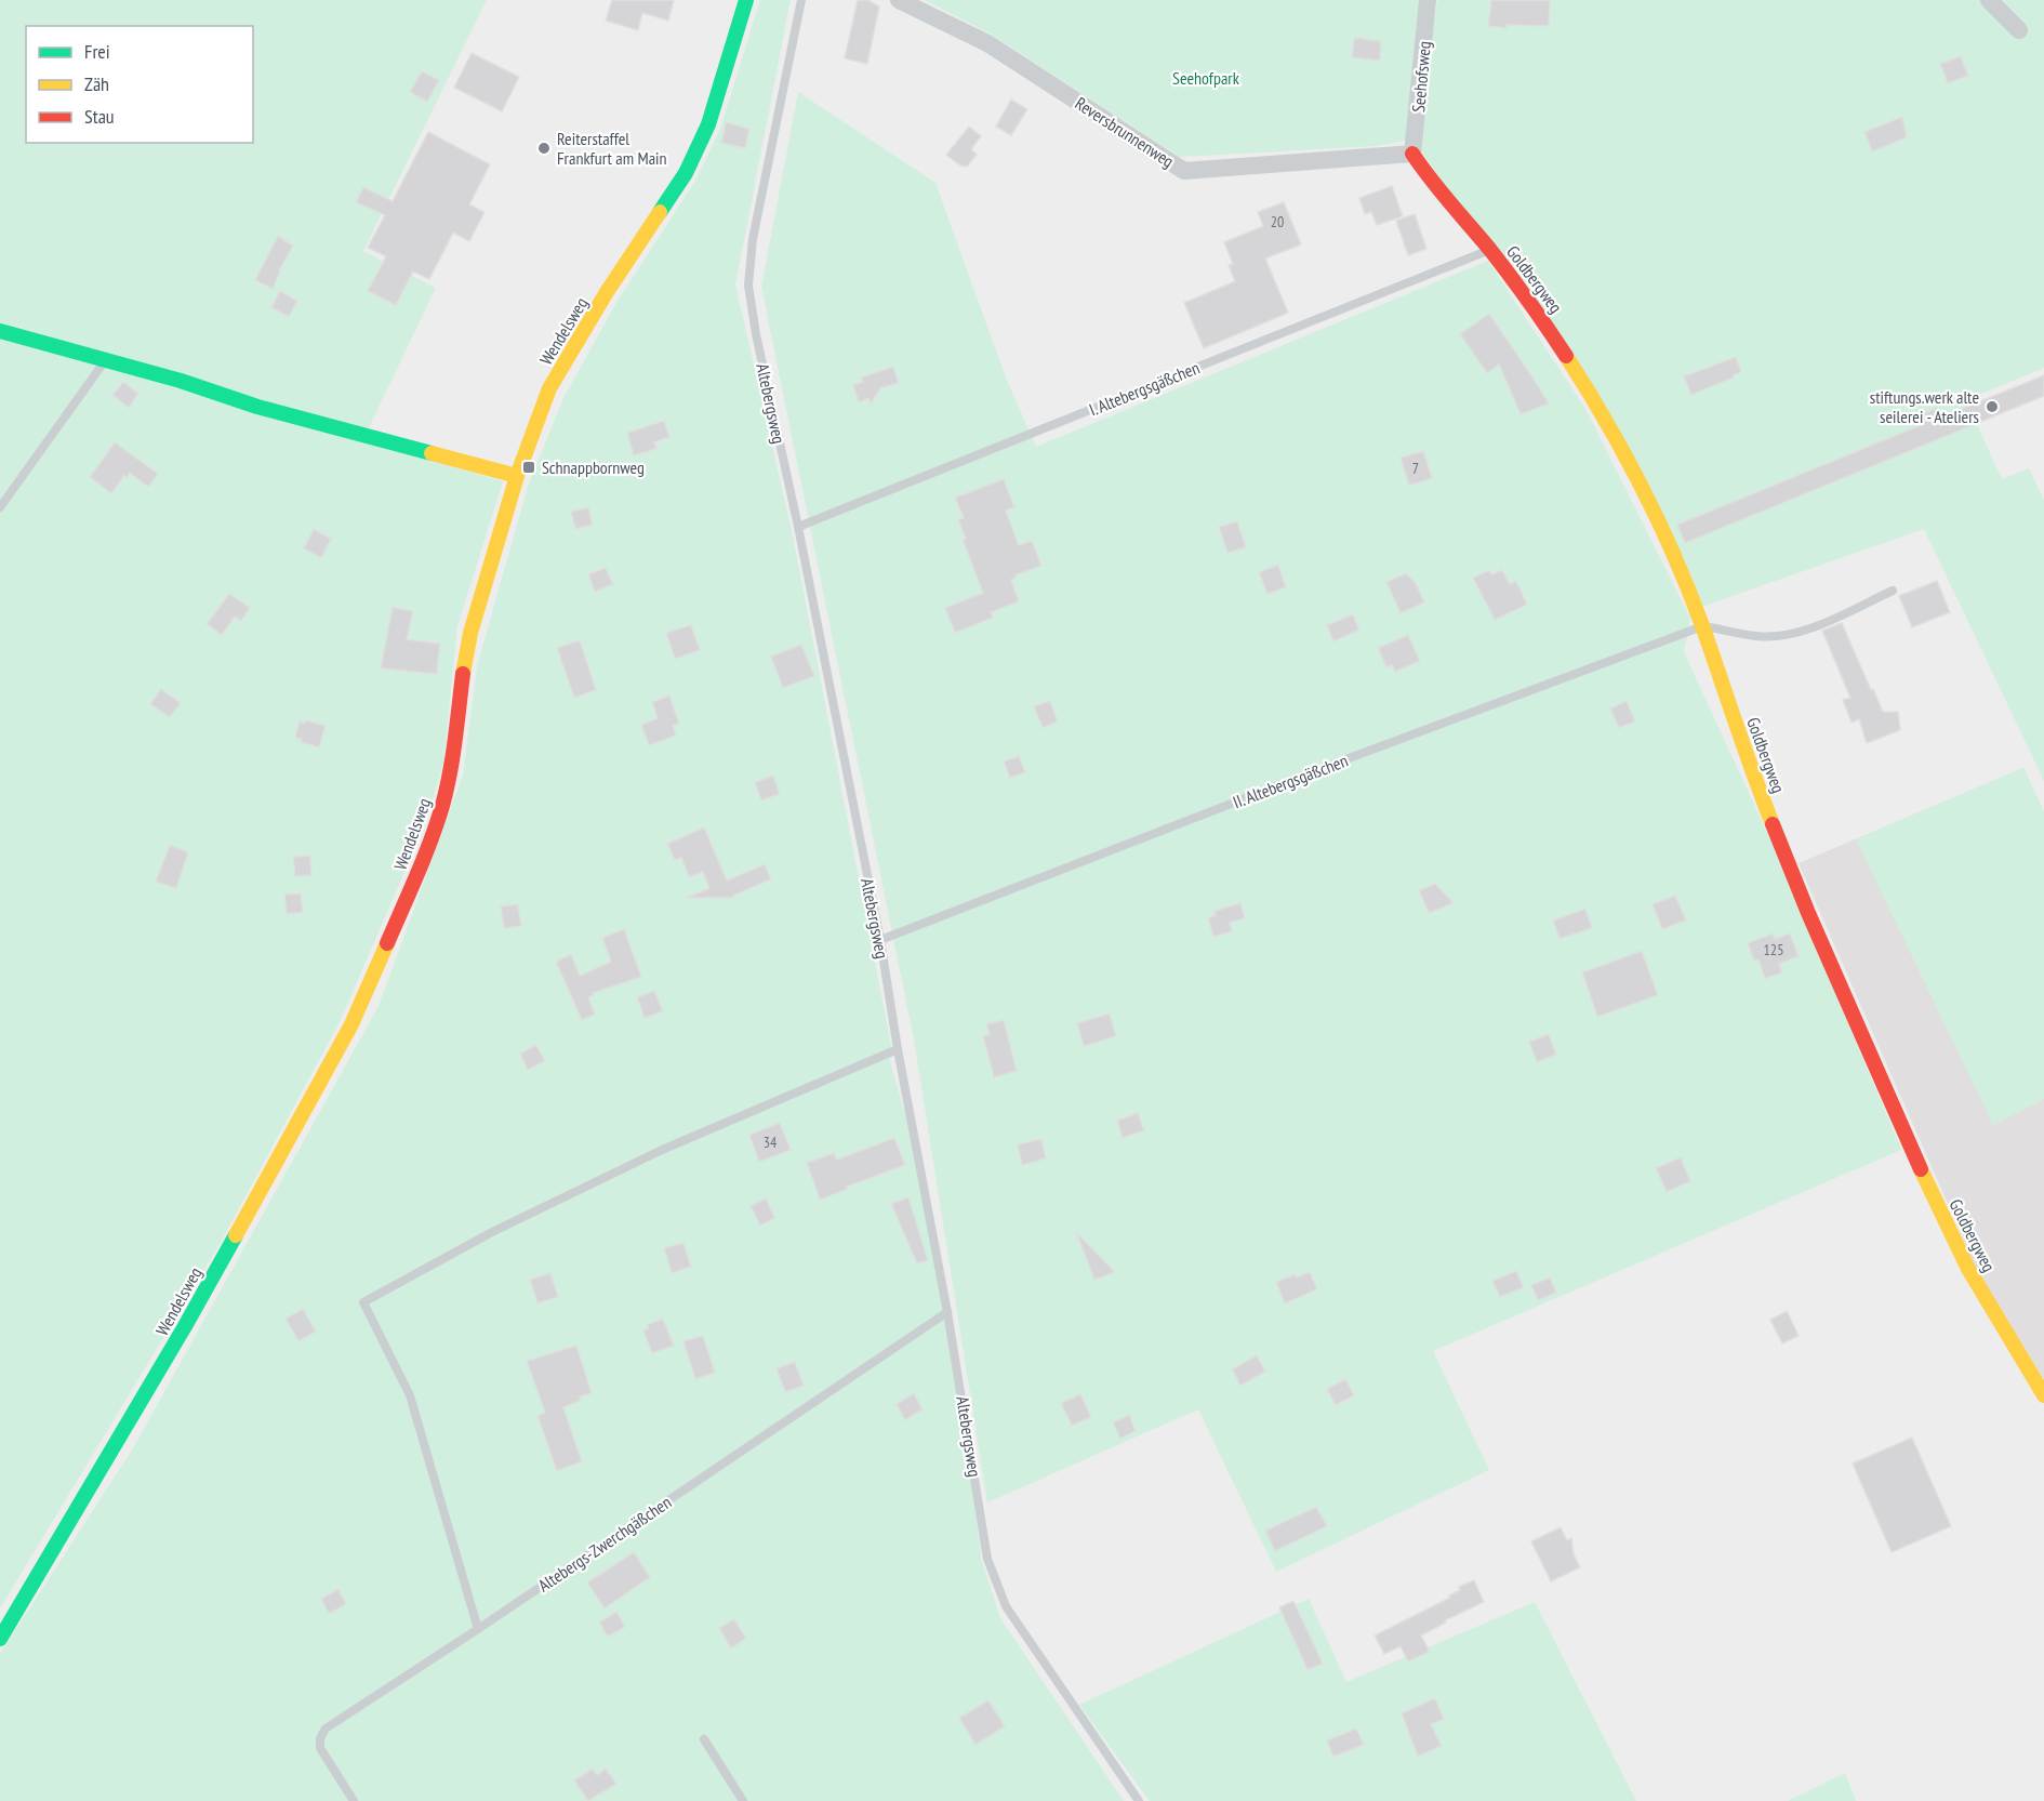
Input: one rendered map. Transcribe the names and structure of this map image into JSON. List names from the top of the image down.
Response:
{
  "streets": {
    "street": [
      "Seehofsweg",
      "Reversbrunnenweg",
      "Goldbergweg",
      "Wendelsweg"
    ],
    "lane": [
      "I. Altebergsgäßchen",
      "Altebergsweg",
      "II. Altebergsgäßchen",
      "Altebergs-Zwerchgäßchen"
    ]
  },
  "crossings": [
    ["Seehofsweg", "Reversbrunnenweg"],
    ["Seehofsweg", "Goldbergweg"],
    ["Reversbrunnenweg", "Goldbergweg"],
    ["Goldbergweg", "I. Altebergsgäßchen"],
    ["Goldbergweg", "II. Altebergsgäßchen"],
    ["I. Altebergsgäßchen", "Altebergsweg"],
    ["Altebergsweg", "II. Altebergsgäßchen"],
    ["Altebergsweg", "Altebergs-Zwerchgäßchen"]
  ],
  "parks": ["Seehofpark"],
  "places": {
    "other": ["Reiterstaffel Frankfurt am Main", "stiftungs.werk alte seilerei - Ateliers"],
    "transit": ["Schnappbornweg"]
  },
  "house_numbers": [
    "20",
    "7",
    "125",
    "34"
  ],
  "legend": ["Frei", "Zäh", "Stau"]
}
